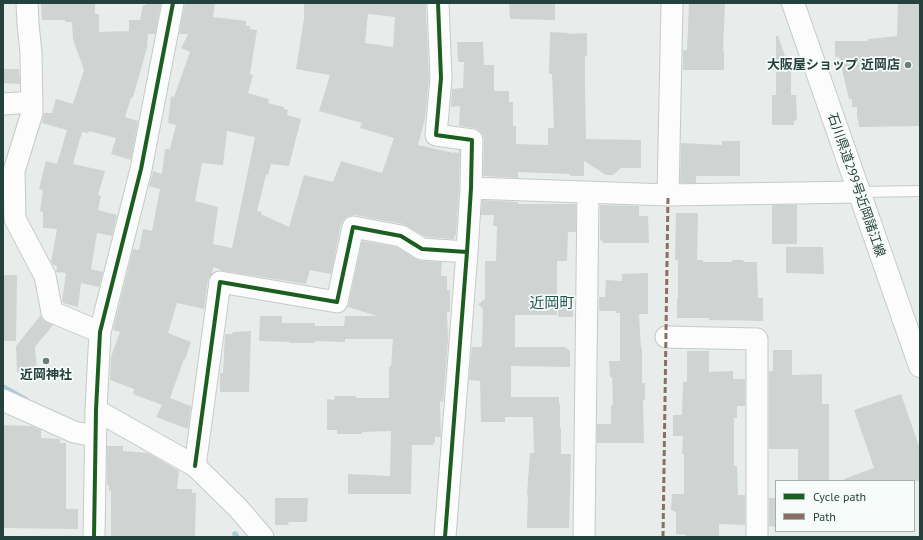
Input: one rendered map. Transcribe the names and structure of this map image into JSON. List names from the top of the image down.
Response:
{
  "streets": {
    "main road": ["石川県道299号近岡諸江線"]
  },
  "districts": ["近岡町"],
  "places": ["大阪屋ショップ 近岡店", "近岡神社"],
  "legend": ["Cycle path", "Path"]
}
